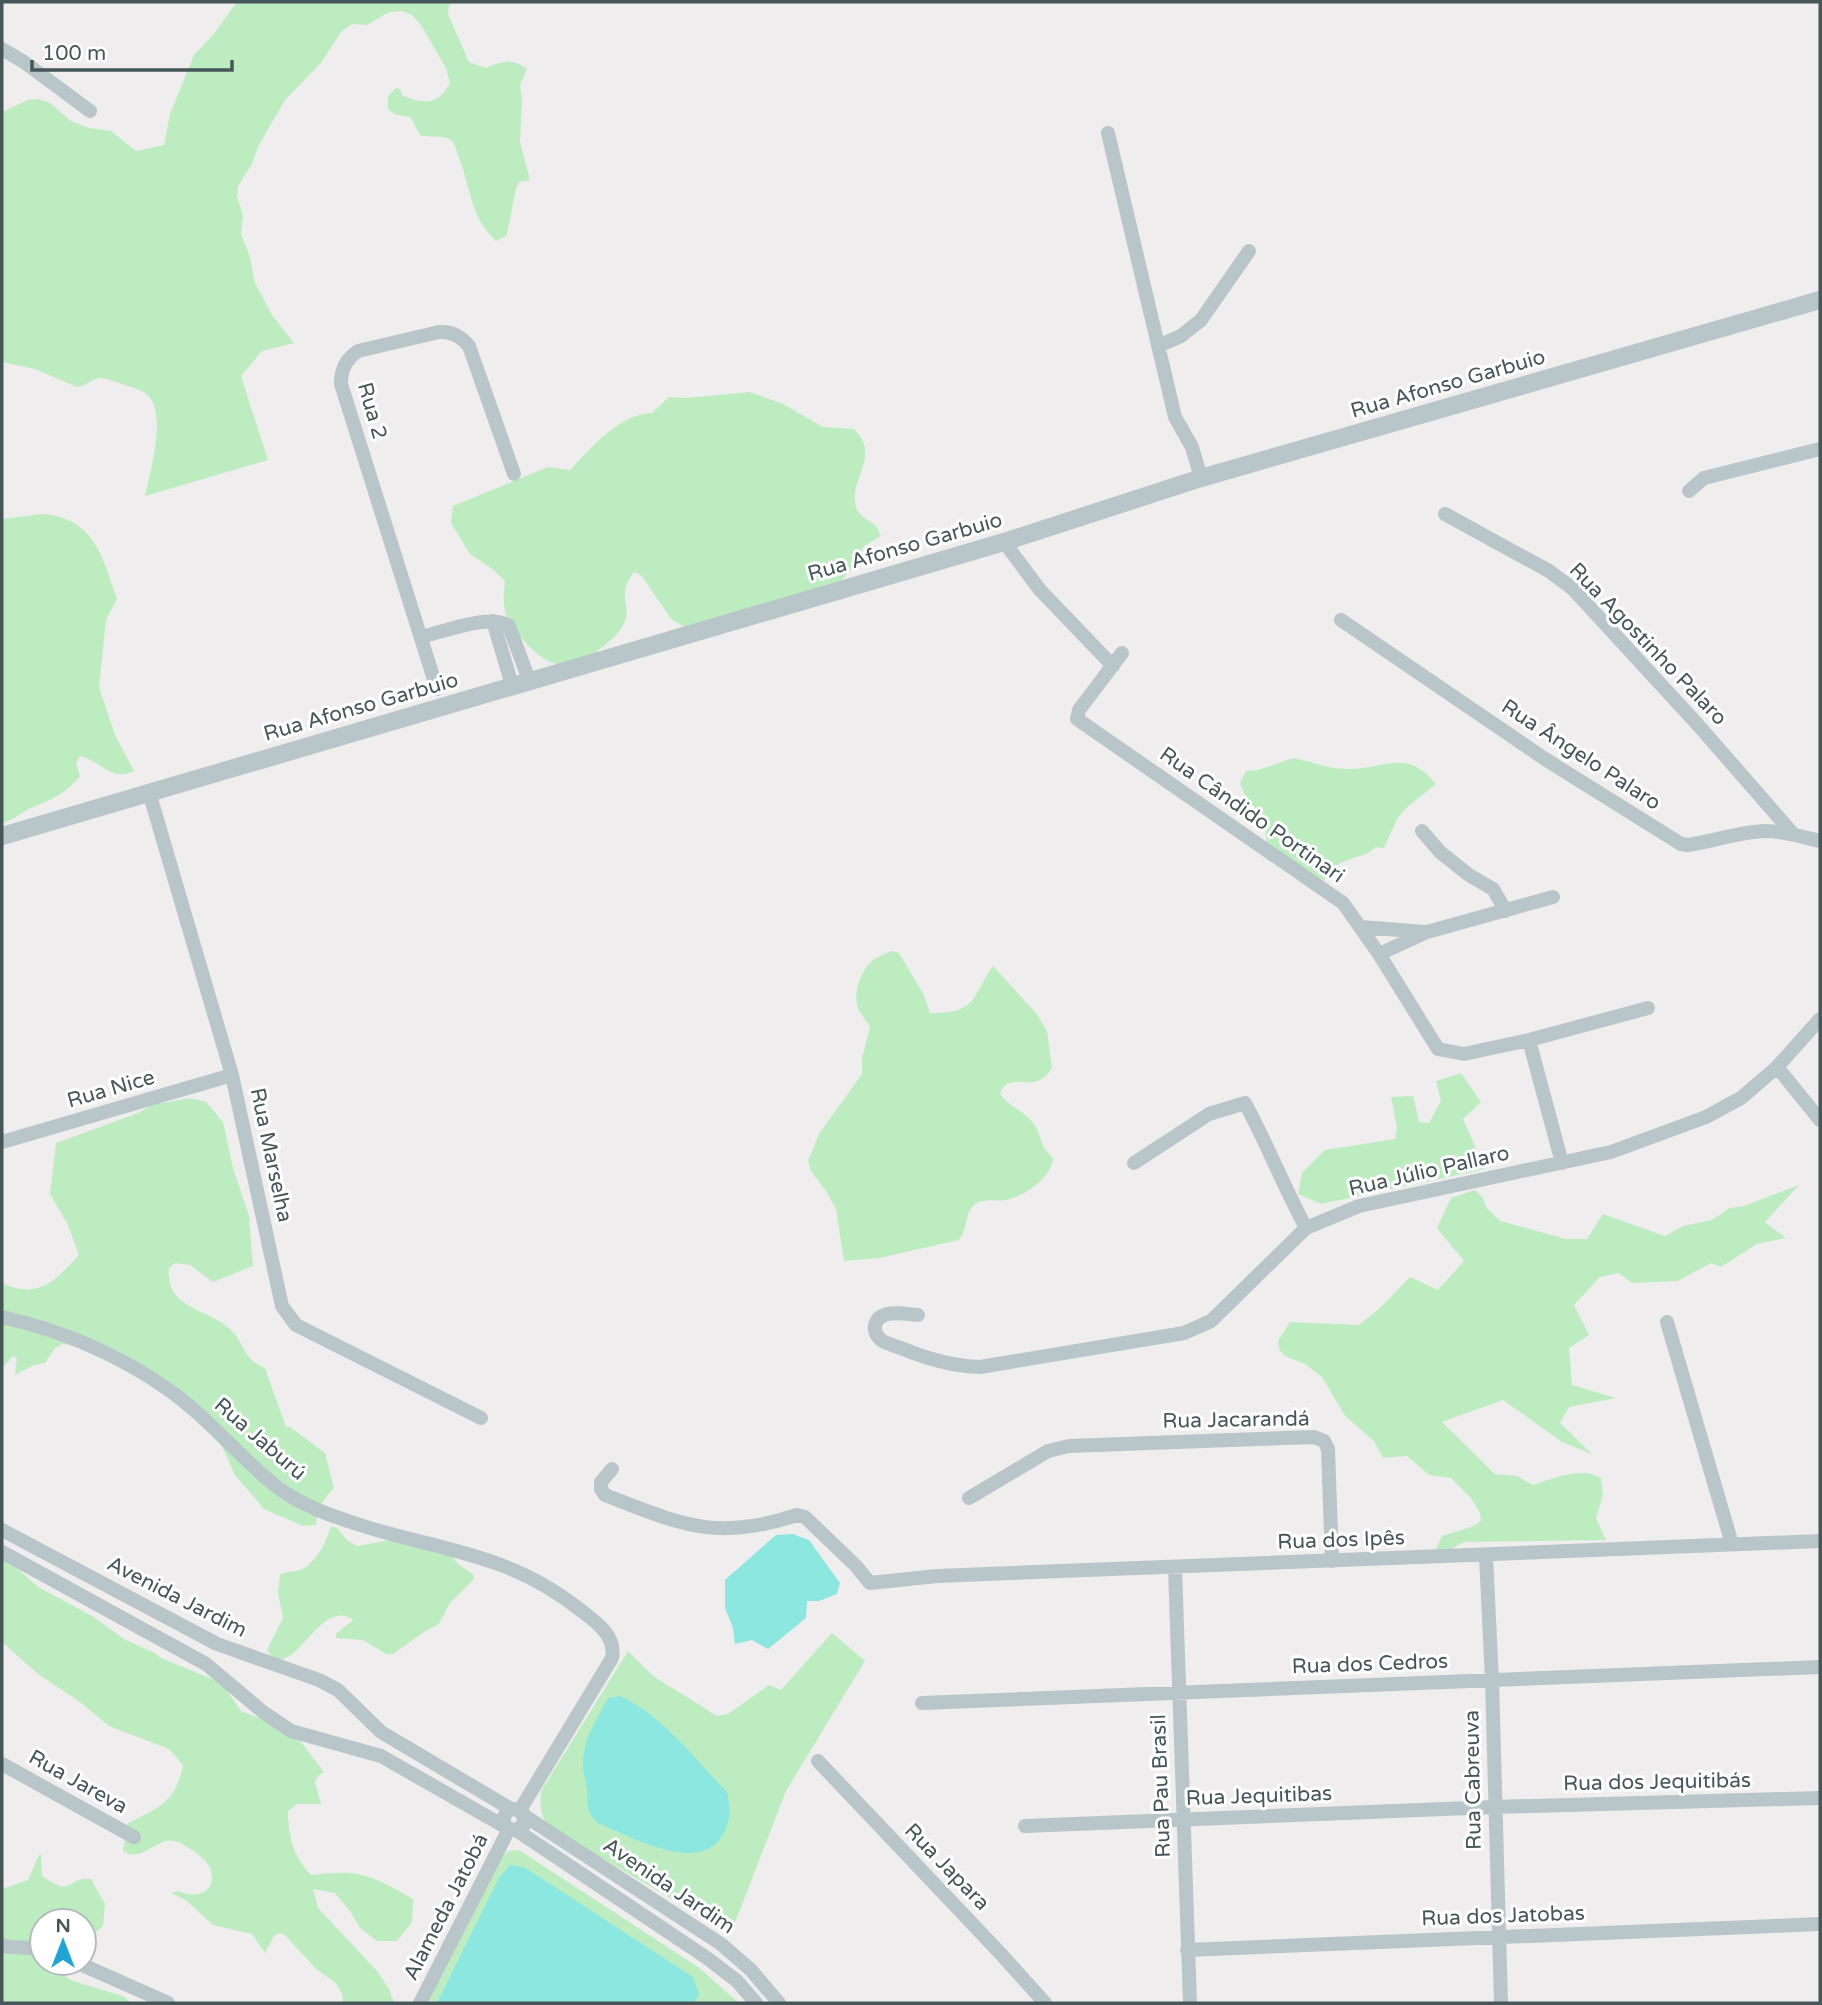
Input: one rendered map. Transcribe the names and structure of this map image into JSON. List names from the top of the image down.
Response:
{
  "streets": {
    "street": [
      "Rua Afonso Garbuio",
      "Rua 2",
      "Rua Agostinho Palaro",
      "Rua Ângelo Palaro",
      "Rua Cândido Portinari",
      "Rua Nice",
      "Rua Marselha",
      "Rua Júlio Pallaro",
      "Rua Jacarandá",
      "Rua Jaburú",
      "Rua dos Ipês",
      "Avenida Jardim",
      "Rua dos Cedros",
      "Rua Cabreuva",
      "Rua Jareva",
      "Rua dos Jequitibás",
      "Rua Pau Brasil",
      "Rua Jequitibas",
      "Rua Japara",
      "Alameda Jatobá",
      "Rua dos Jatobas"
    ]
  },
  "crossings": [
    ["Rua Afonso Garbuio", "Rua Marselha"],
    ["Rua Agostinho Palaro", "Rua Ângelo Palaro"],
    ["Rua Nice", "Rua Marselha"],
    ["Rua Jacarandá", "Rua dos Ipês"],
    ["Rua Jaburú", "Avenida Jardim"],
    ["Rua Jaburú", "Alameda Jatobá"],
    ["Rua dos Ipês", "Rua Cabreuva"],
    ["Rua dos Ipês", "Rua Pau Brasil"],
    ["Avenida Jardim", "Alameda Jatobá"],
    ["Rua dos Cedros", "Rua Cabreuva"],
    ["Rua dos Cedros", "Rua Pau Brasil"],
    ["Rua Cabreuva", "Rua dos Jequitibás"],
    ["Rua Cabreuva", "Rua Jequitibas"],
    ["Rua Cabreuva", "Rua dos Jatobas"],
    ["Rua dos Jequitibás", "Rua Jequitibas"],
    ["Rua Pau Brasil", "Rua Jequitibas"],
    ["Rua Pau Brasil", "Rua dos Jatobas"]
  ],
  "scale_bar": "100 m",
  "north": "top"
}
